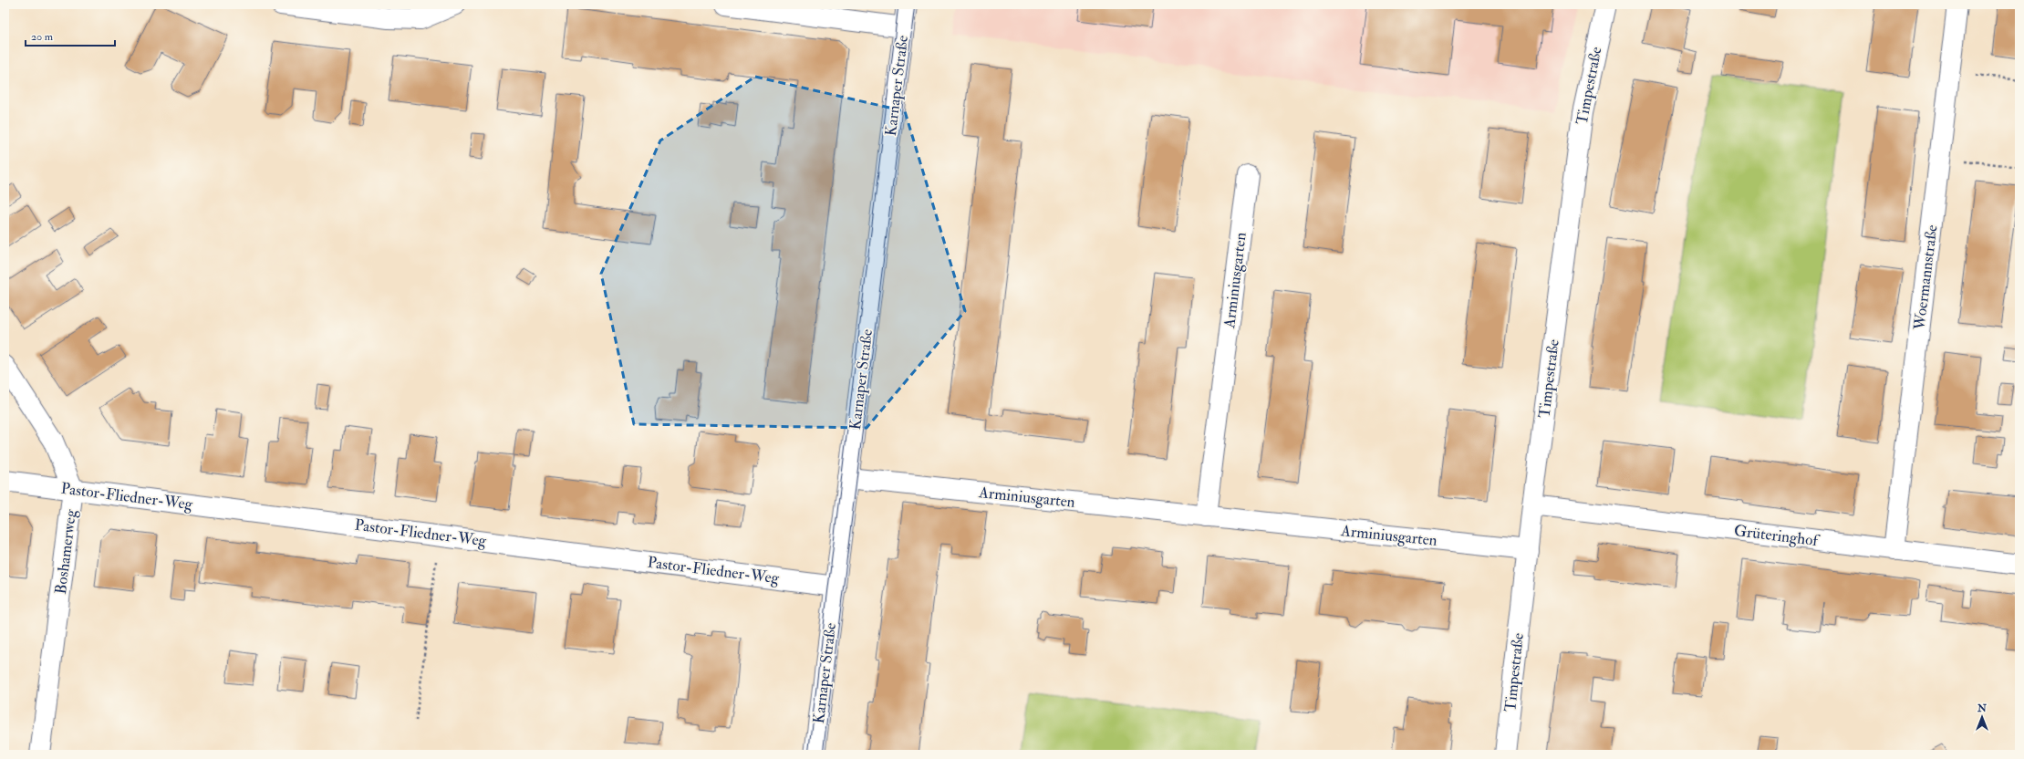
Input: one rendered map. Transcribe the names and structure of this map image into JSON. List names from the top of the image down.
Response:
{
  "streets": {
    "street": [
      "Karnaper Straße",
      "Timpestraße",
      "Woermannstraße",
      "Arminiusgarten",
      "Pastor-Fliedner-Weg",
      "Grüteringhof",
      "Boshamerweg"
    ]
  },
  "crossings": [
    ["Karnaper Straße", "Arminiusgarten"],
    ["Karnaper Straße", "Pastor-Fliedner-Weg"],
    ["Timpestraße", "Arminiusgarten"],
    ["Timpestraße", "Grüteringhof"],
    ["Woermannstraße", "Grüteringhof"],
    ["Pastor-Fliedner-Weg", "Boshamerweg"]
  ],
  "scale_bar": "20 m",
  "north": "top"
}
